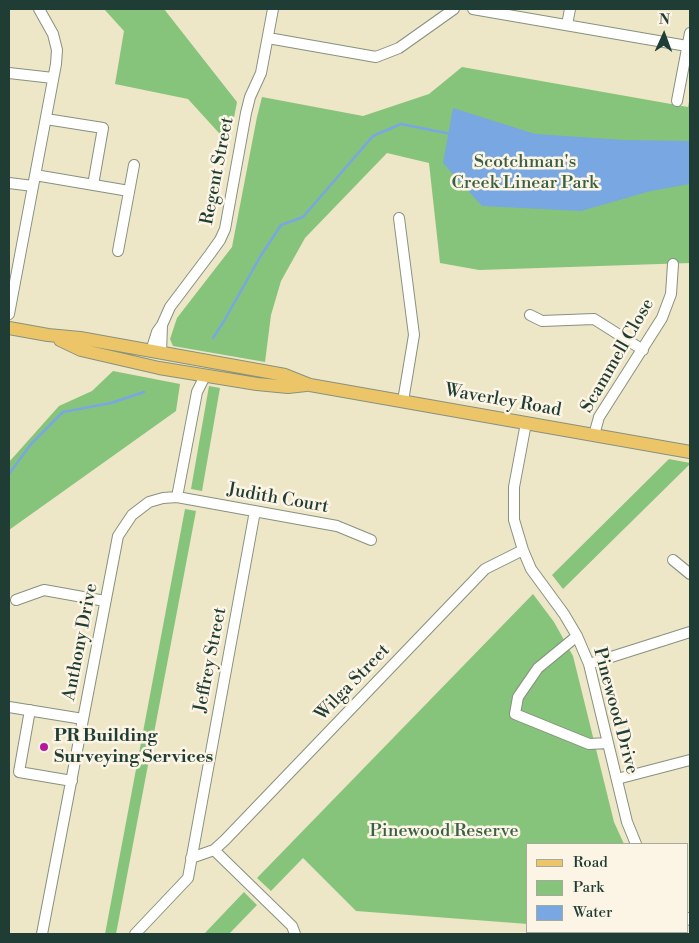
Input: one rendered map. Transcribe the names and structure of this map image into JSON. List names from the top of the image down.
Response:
{
  "streets": {
    "main road": ["Waverley Road"],
    "street": [
      "Regent Street",
      "Scammell Close",
      "Judith Court",
      "Anthony Drive",
      "Jeffrey Street",
      "Wilga Street",
      "Pinewood Drive"
    ]
  },
  "crossings": [
    ["Regent Street", "Waverley Road"],
    ["Scammell Close", "Waverley Road"],
    ["Waverley Road", "Pinewood Drive"],
    ["Judith Court", "Anthony Drive"],
    ["Judith Court", "Jeffrey Street"],
    ["Wilga Street", "Pinewood Drive"]
  ],
  "parks": ["Scotchman's Creek Linear Park", "Pinewood Reserve"],
  "places": ["PR Building Surveying Services"],
  "legend": ["Road", "Park", "Water"],
  "north": "top"
}
